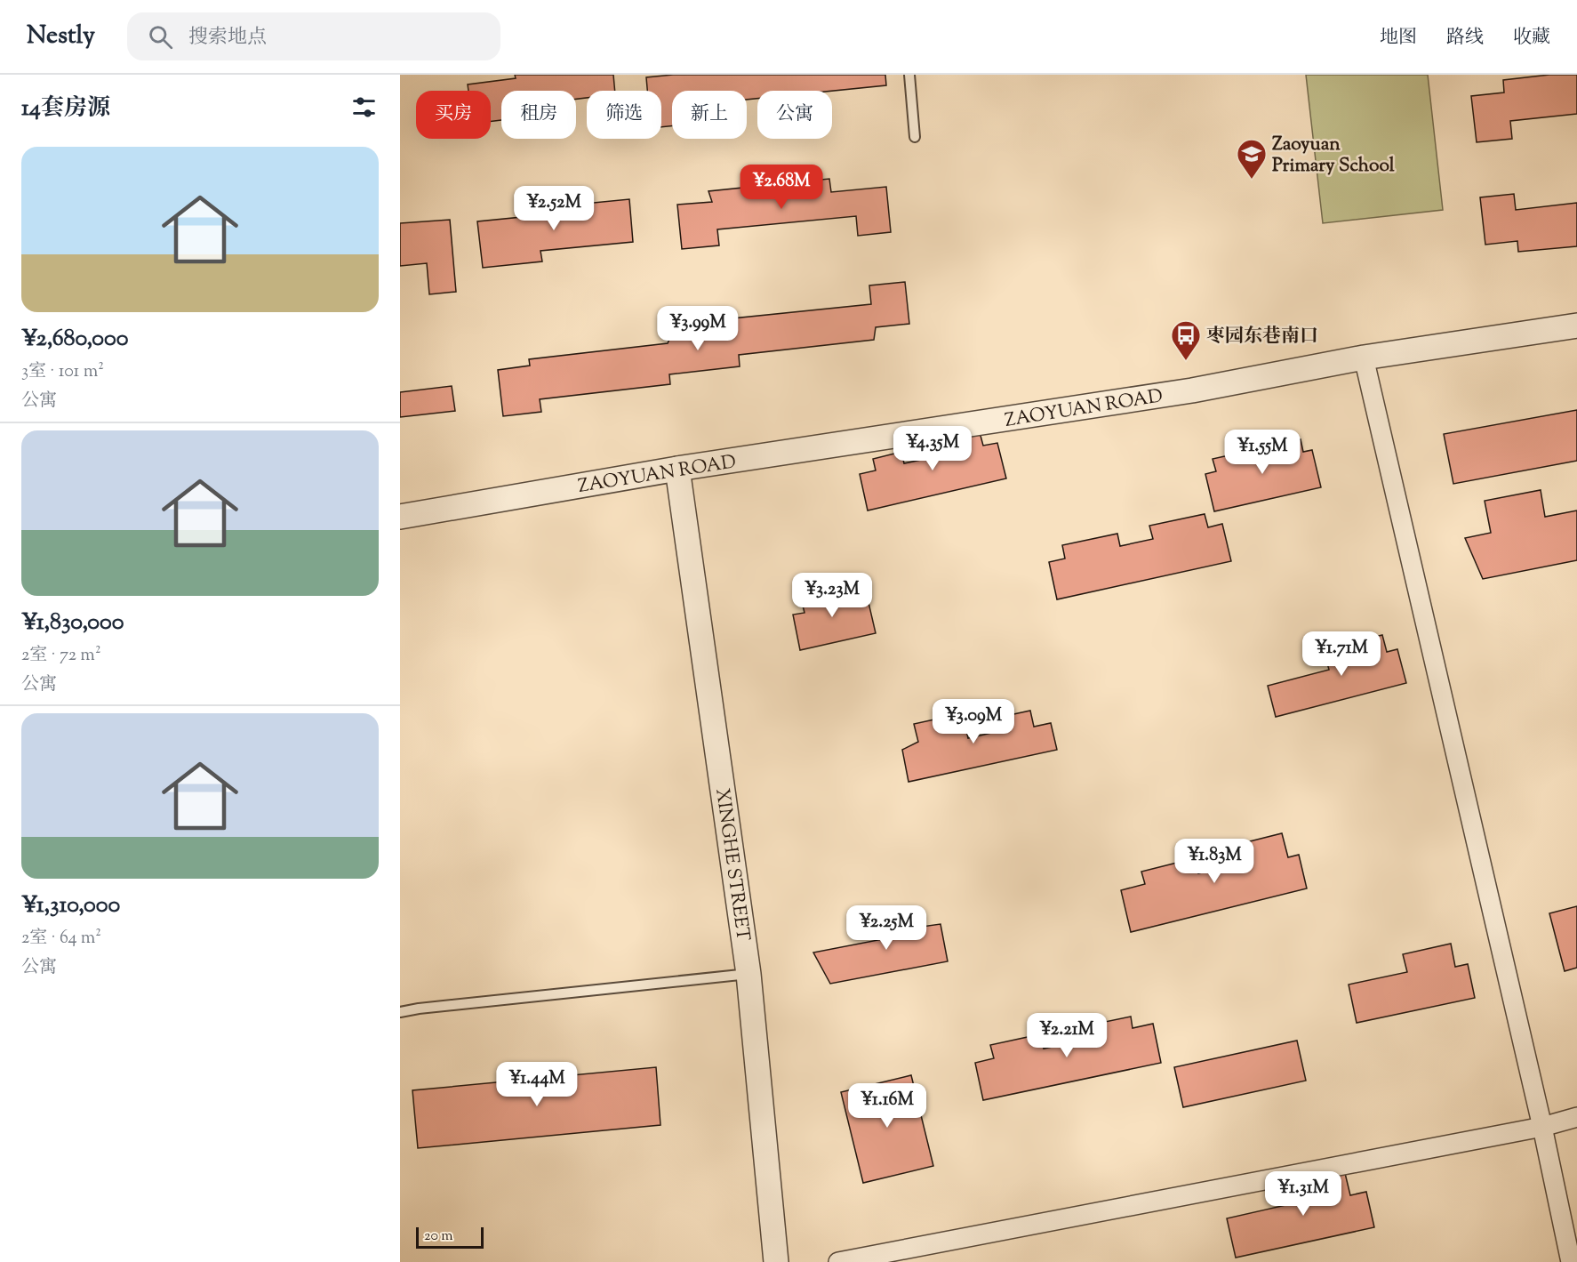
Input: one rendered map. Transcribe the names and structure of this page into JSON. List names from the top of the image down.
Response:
{
  "streets": {
    "street": ["ZAOYUAN ROAD", "XINGHE STREET"]
  },
  "crossings": [
    ["ZAOYUAN ROAD", "XINGHE STREET"]
  ],
  "places": {
    "school or university": ["Zaoyuan Primary School"],
    "bus stop": ["枣园东巷南口"]
  },
  "scale_bar": "20 m",
  "page": {
    "header": "Nestly",
    "search": "搜索地点",
    "nav": ["地图", "路线", "收藏"],
    "heading": "14套房源",
    "chip": [
      "买房",
      "租房",
      "筛选",
      "新上",
      "公寓"
    ],
    "list": [
      {
        "name": "¥2,680,000",
        "note": "3室 · 101 m² · 公寓"
      },
      {
        "name": "¥1,830,000",
        "note": "2室 · 72 m² · 公寓"
      },
      {
        "name": "¥1,310,000",
        "note": "2室 · 64 m² · 公寓"
      }
    ],
    "price": [
      "¥2.68M",
      "¥2.52M",
      "¥3.99M",
      "¥4.35M",
      "¥1.55M",
      "¥3.23M",
      "¥1.71M",
      "¥3.09M",
      "¥1.83M",
      "¥2.25M",
      "¥2.21M",
      "¥1.44M",
      "¥1.16M",
      "¥1.31M"
    ],
    "scale": "20 m"
  }
}
